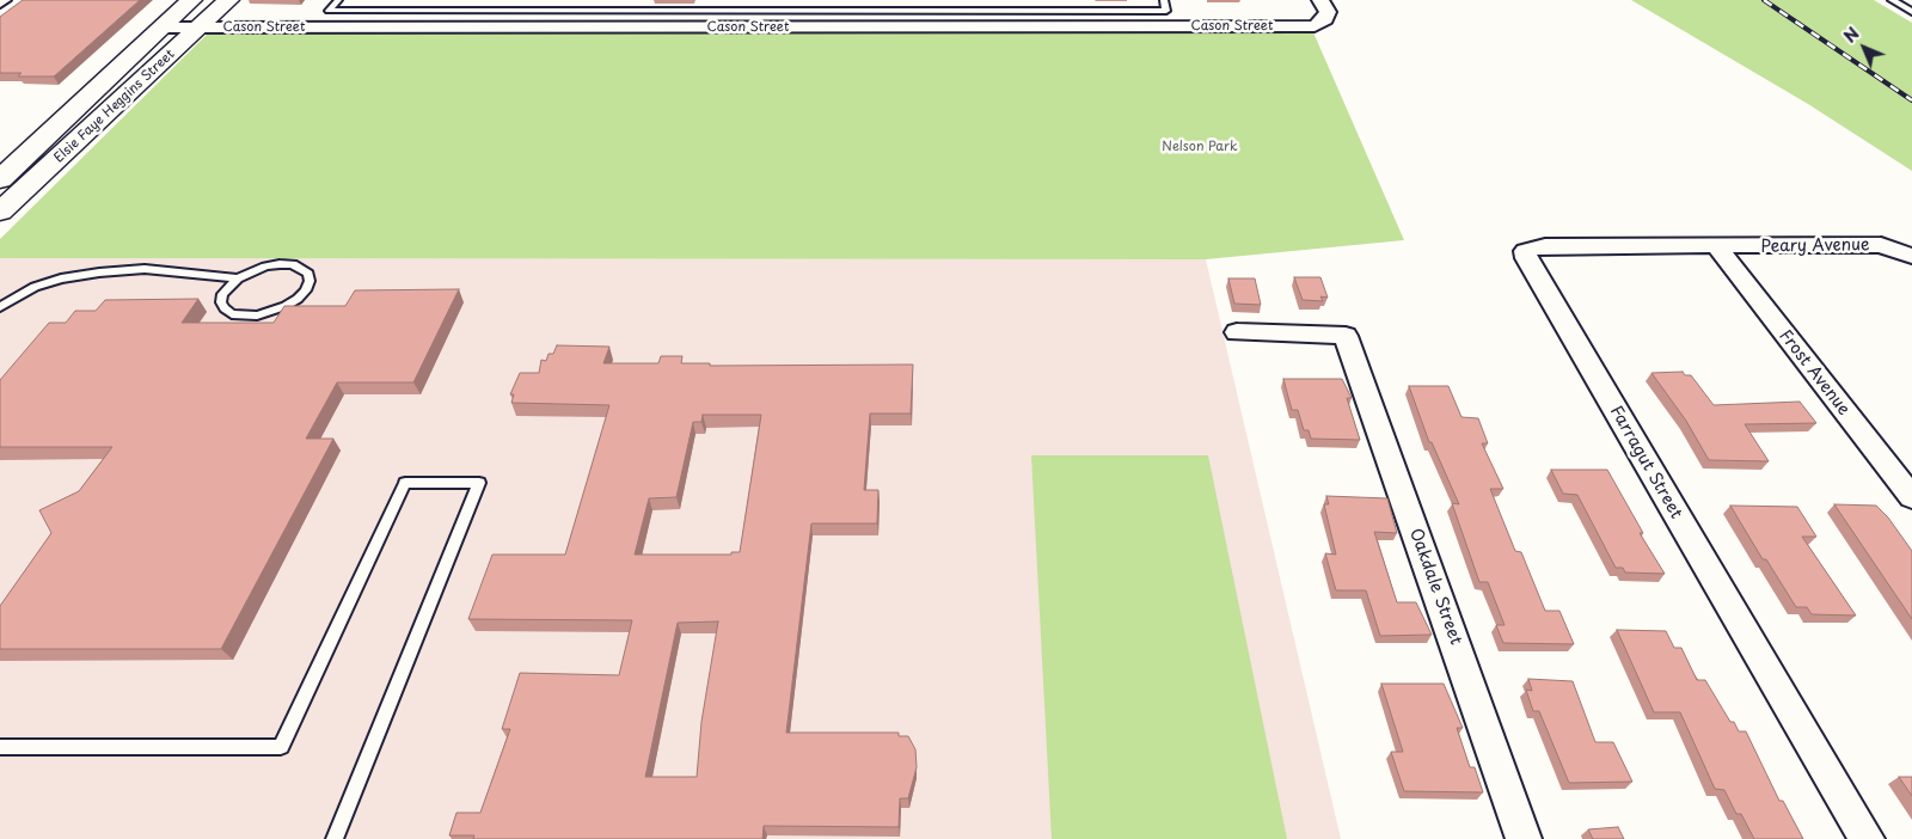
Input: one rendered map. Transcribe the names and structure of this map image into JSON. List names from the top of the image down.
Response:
{
  "streets": {
    "main road": ["Elsie Faye Heggins Street"],
    "street": [
      "Cason Street",
      "Peary Avenue",
      "Frost Avenue",
      "Farragut Street",
      "Oakdale Street"
    ]
  },
  "crossings": [
    ["Cason Street", "Elsie Faye Heggins Street"],
    ["Peary Avenue", "Frost Avenue"],
    ["Peary Avenue", "Farragut Street"],
    ["Frost Avenue", "Farragut Street"]
  ],
  "parks": ["Nelson Park"],
  "north": "top left"
}
